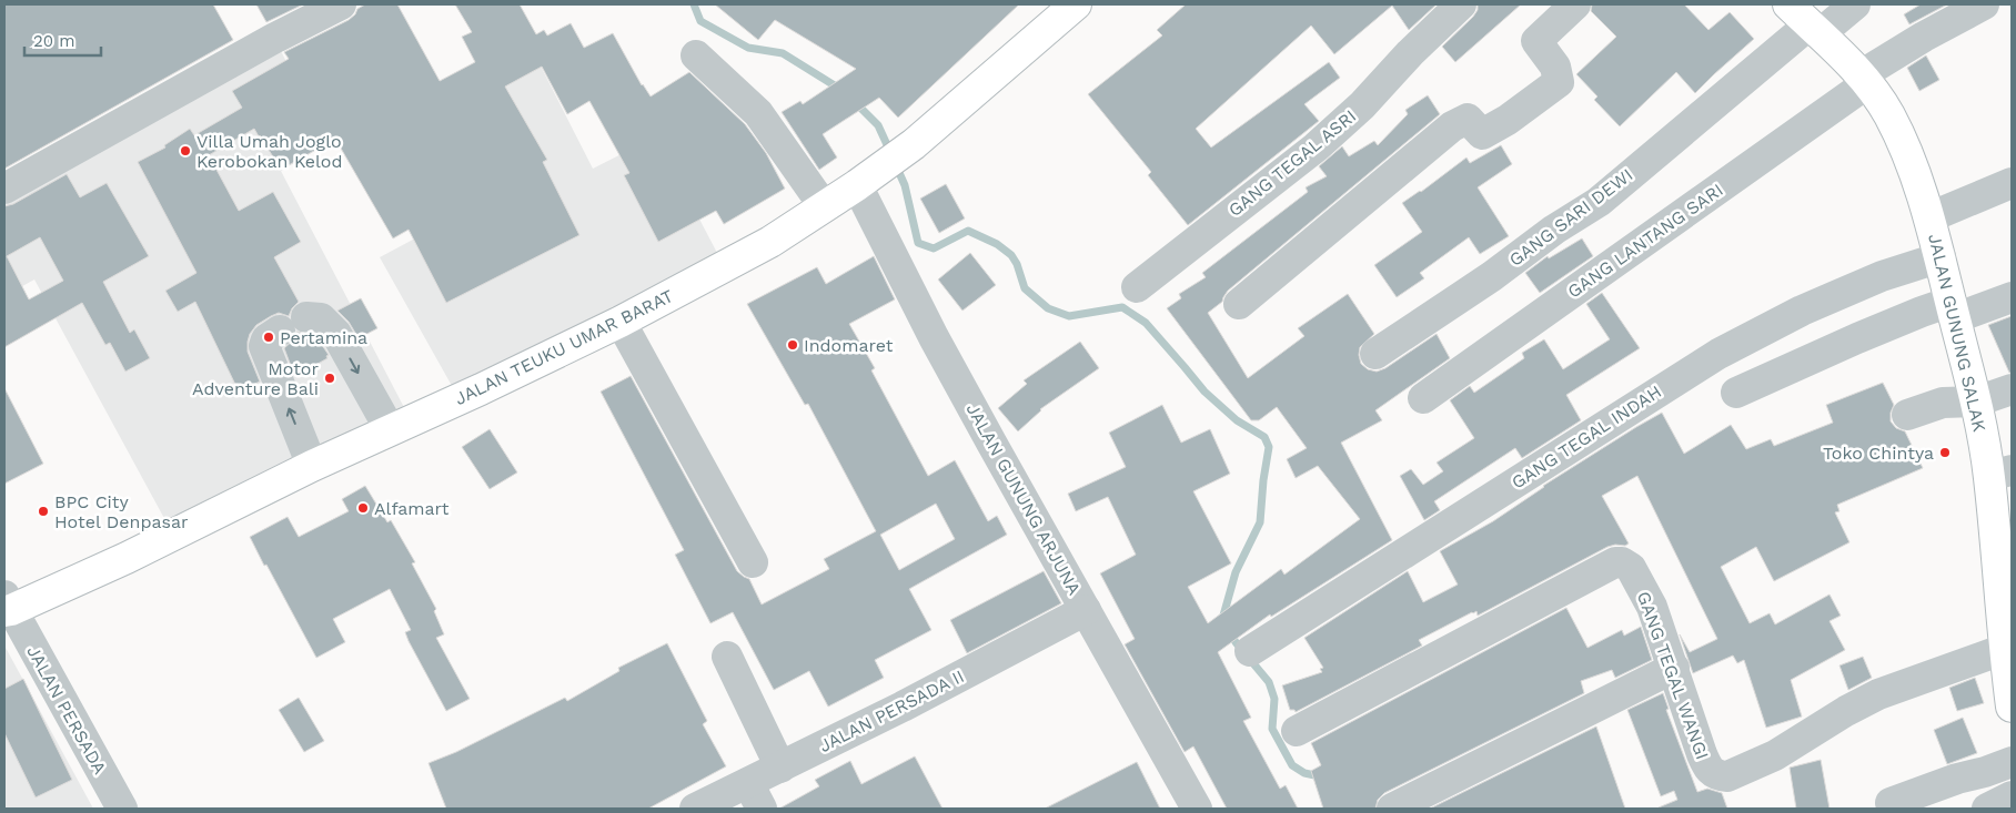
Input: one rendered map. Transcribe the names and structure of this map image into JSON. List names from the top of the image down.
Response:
{
  "streets": {
    "main road": ["JALAN GUNUNG SALAK", "JALAN TEUKU UMAR BARAT"],
    "street": [
      "GANG TEGAL ASRI",
      "GANG SARI DEWI",
      "GANG LANTANG SARI",
      "GANG TEGAL INDAH",
      "JALAN GUNUNG ARJUNA",
      "GANG TEGAL WANGI",
      "JALAN PERSADA",
      "JALAN PERSADA II"
    ]
  },
  "crossings": [
    ["GANG SARI DEWI", "JALAN GUNUNG SALAK"],
    ["GANG LANTANG SARI", "JALAN GUNUNG SALAK"],
    ["JALAN GUNUNG SALAK", "GANG TEGAL INDAH"],
    ["JALAN GUNUNG SALAK", "GANG TEGAL WANGI"],
    ["JALAN TEUKU UMAR BARAT", "JALAN GUNUNG ARJUNA"],
    ["JALAN TEUKU UMAR BARAT", "JALAN PERSADA"],
    ["JALAN GUNUNG ARJUNA", "JALAN PERSADA II"]
  ],
  "places": [
    "Villa Umah Joglo Kerobokan Kelod",
    "Pertamina",
    "Indomaret",
    "Motor Adventure Bali",
    "Toko Chintya",
    "Alfamart",
    "BPC City Hotel Denpasar"
  ],
  "scale_bar": "20 m"
}
